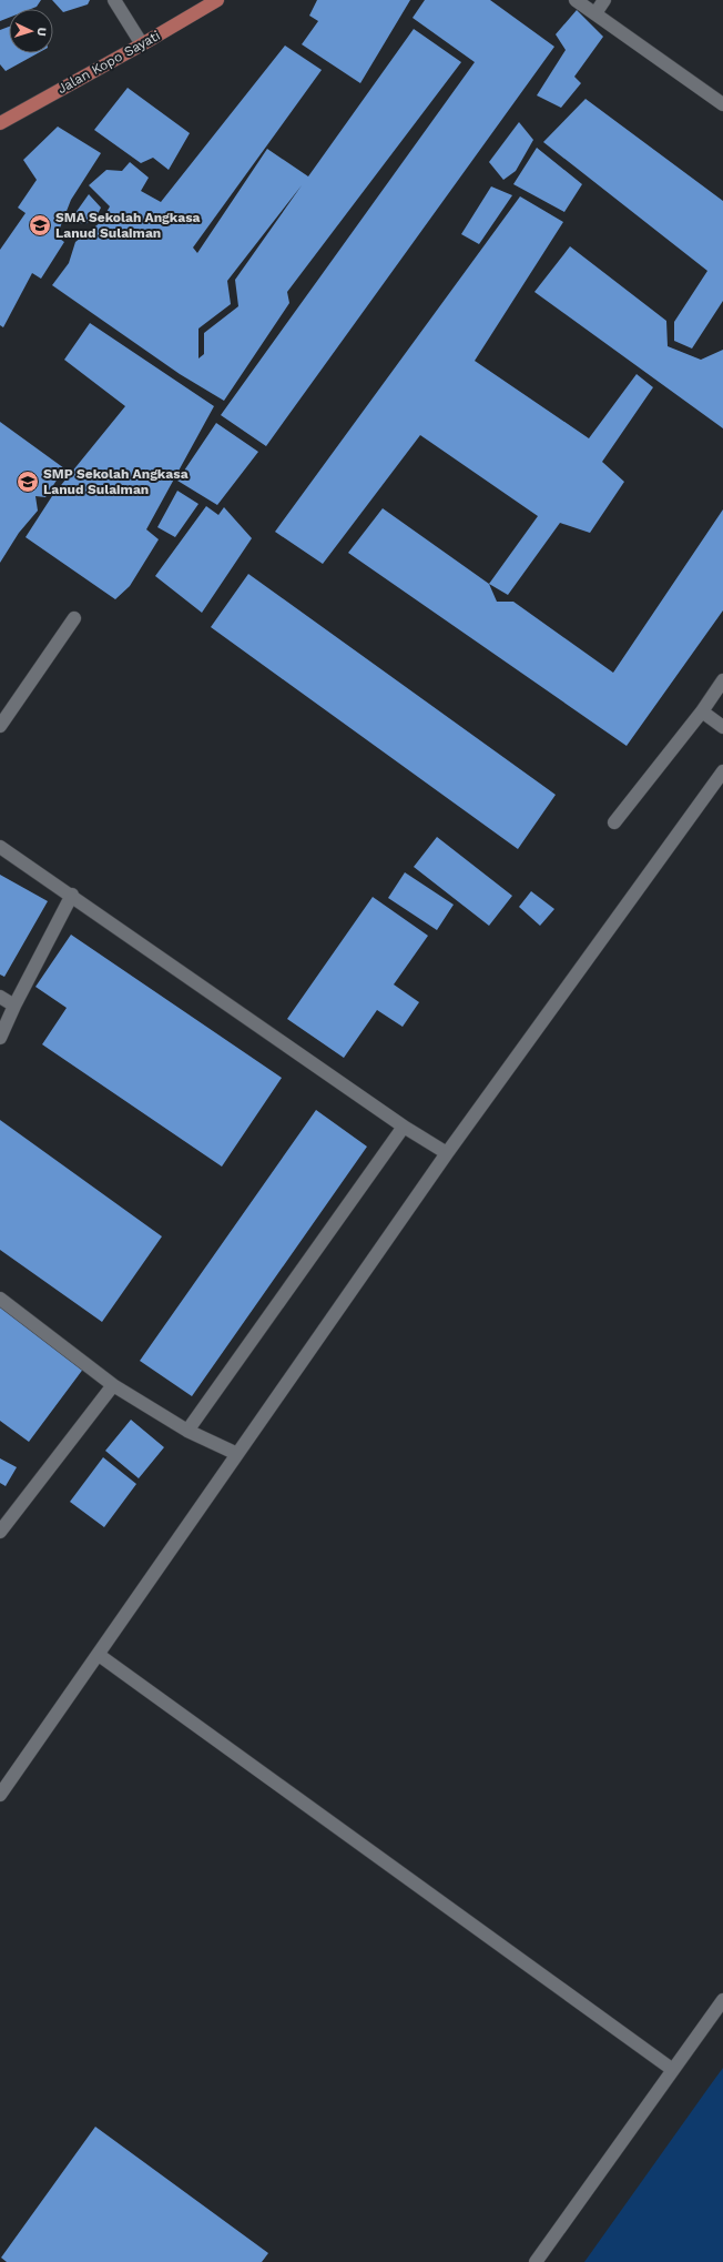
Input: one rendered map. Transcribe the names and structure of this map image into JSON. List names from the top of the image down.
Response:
{
  "streets": {
    "main road": ["Jalan Kopo Sayati"]
  },
  "places": {
    "school or university": ["SMA Sekolah Angkasa Lanud Sulaiman", "SMP Sekolah Angkasa Lanud Sulaiman"]
  },
  "north": "right"
}
